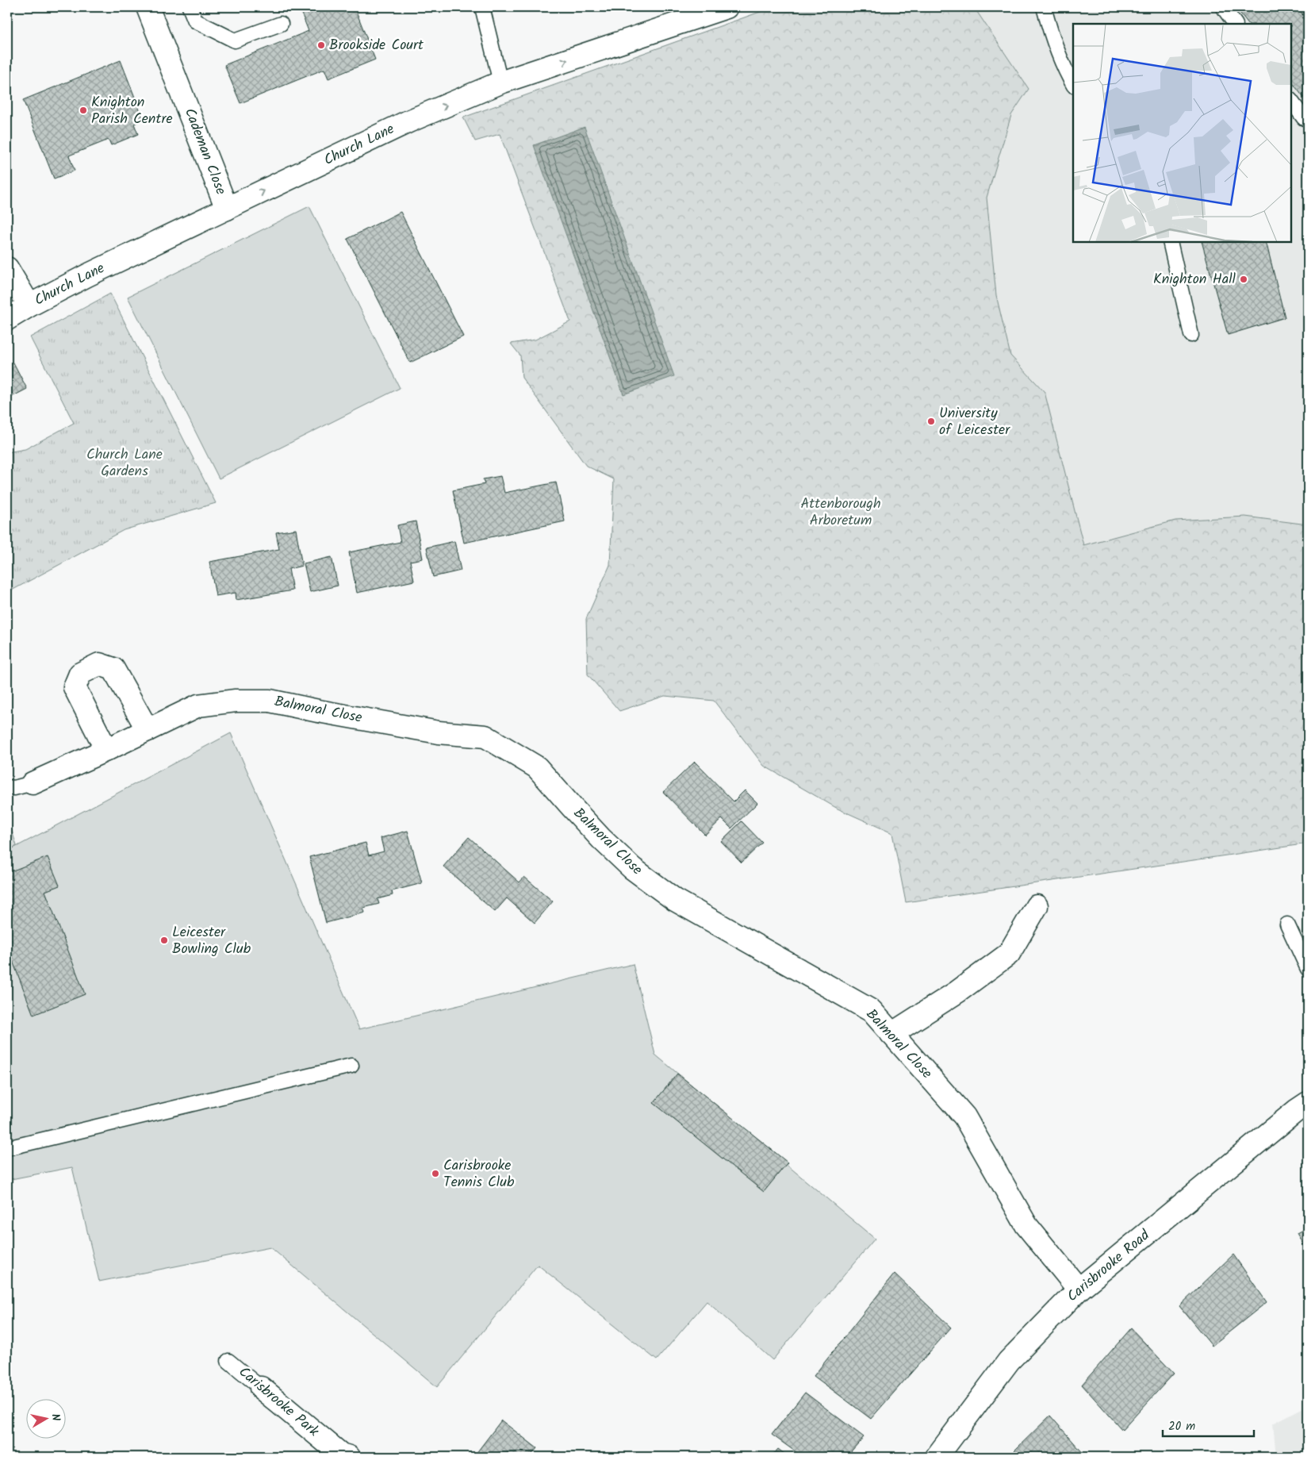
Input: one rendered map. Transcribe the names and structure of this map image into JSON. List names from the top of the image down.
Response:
{
  "streets": {
    "street": [
      "Church Lane",
      "Cademan Close",
      "Balmoral Close",
      "Carisbrooke Road",
      "Carisbrooke Park"
    ]
  },
  "crossings": [
    ["Church Lane", "Cademan Close"],
    ["Balmoral Close", "Carisbrooke Road"]
  ],
  "one_way": ["Church Lane"],
  "parks": ["Church Lane Gardens", "Attenborough Arboretum"],
  "places": [
    "Brookside Court",
    "Knighton Parish Centre",
    "Knighton Hall",
    "University of Leicester",
    "Leicester Bowling Club",
    "Carisbrooke Tennis Club"
  ],
  "scale_bar": "20 m",
  "north": "right"
}
